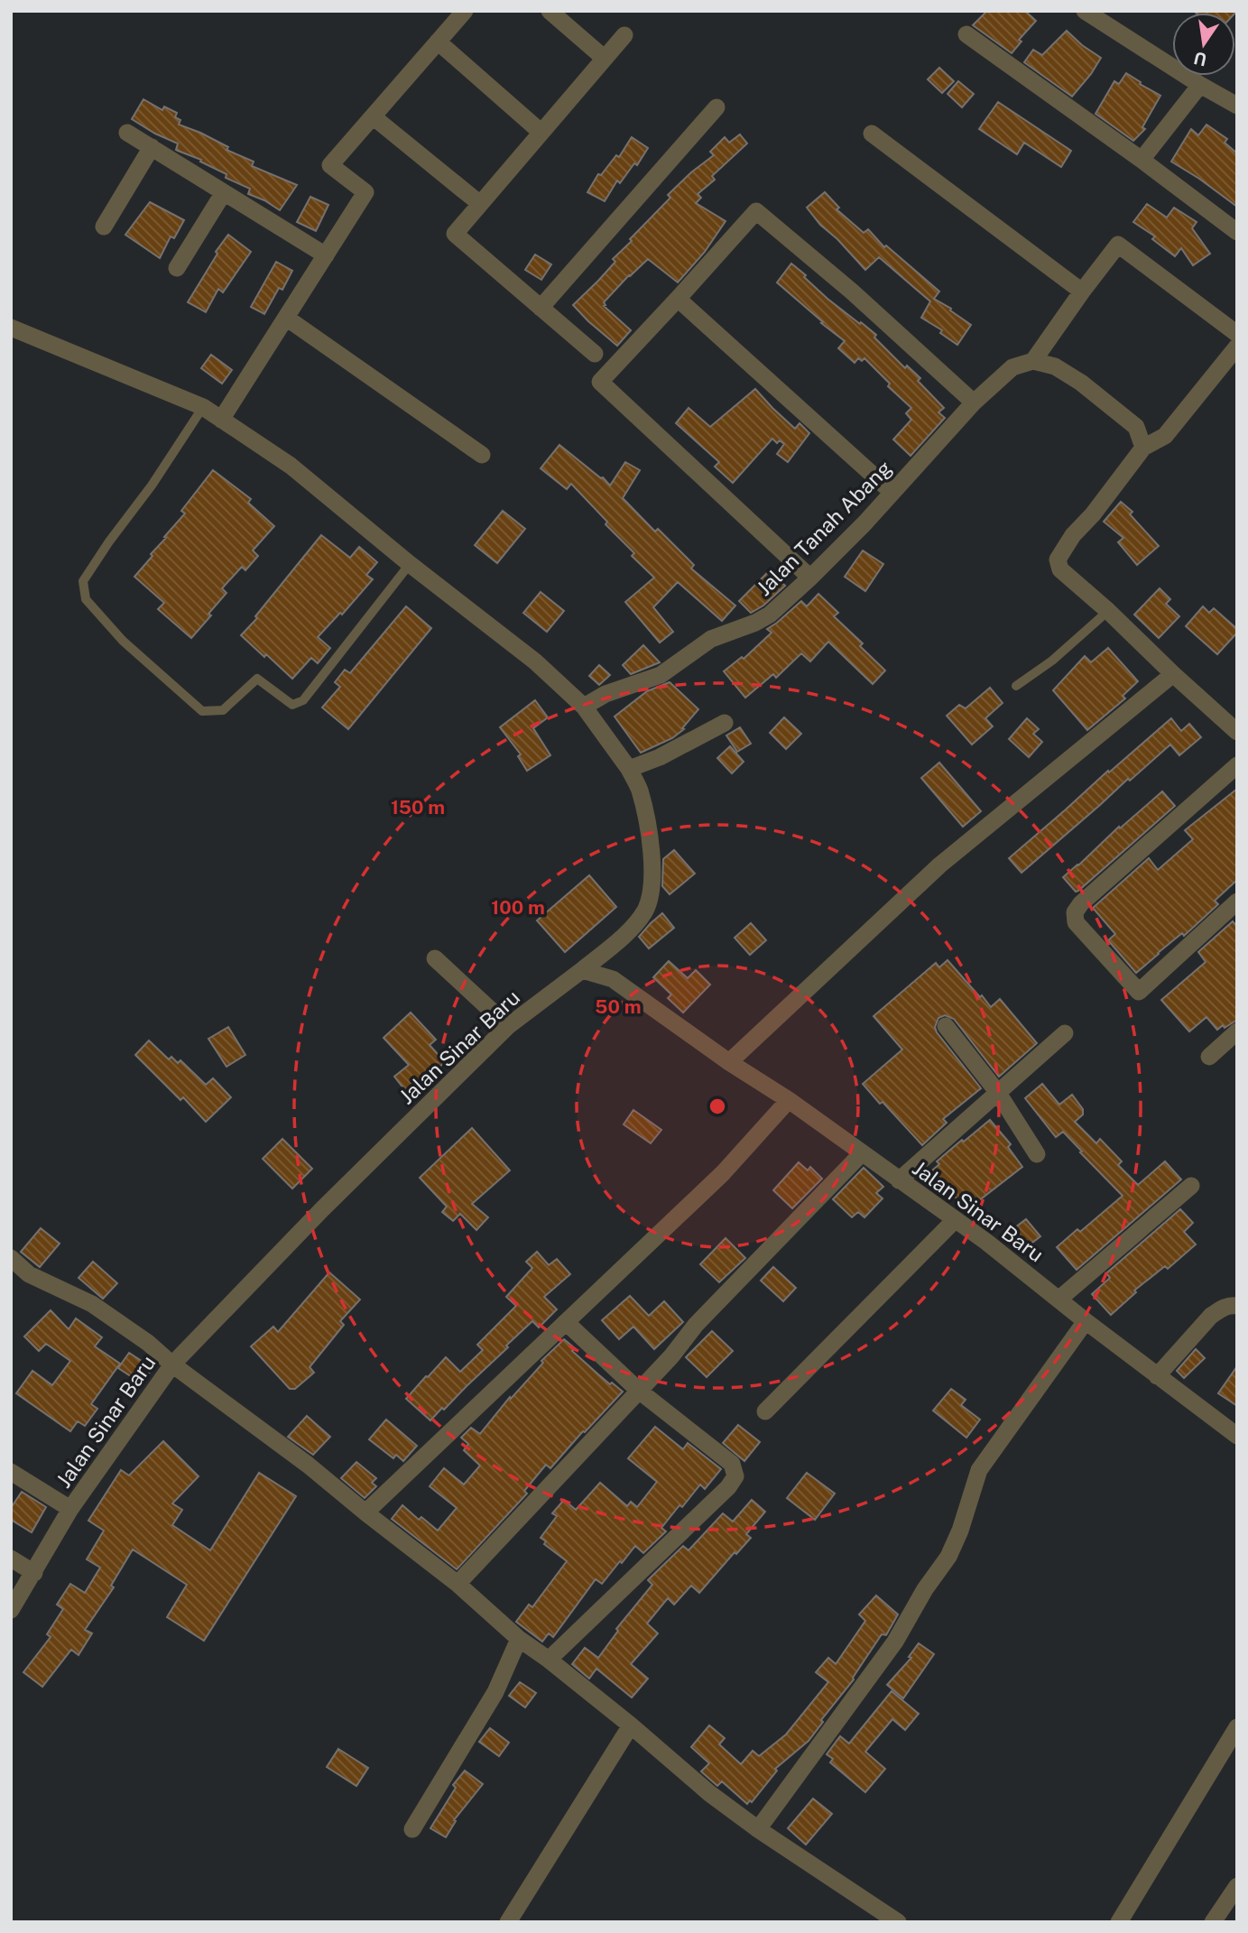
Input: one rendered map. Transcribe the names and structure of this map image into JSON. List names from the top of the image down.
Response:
{
  "streets": {
    "street": ["Jalan Tanah Abang", "Jalan Sinar Baru"]
  },
  "north": "bottom",
  "rings": ["150 m", "100 m", "50 m"]
}
